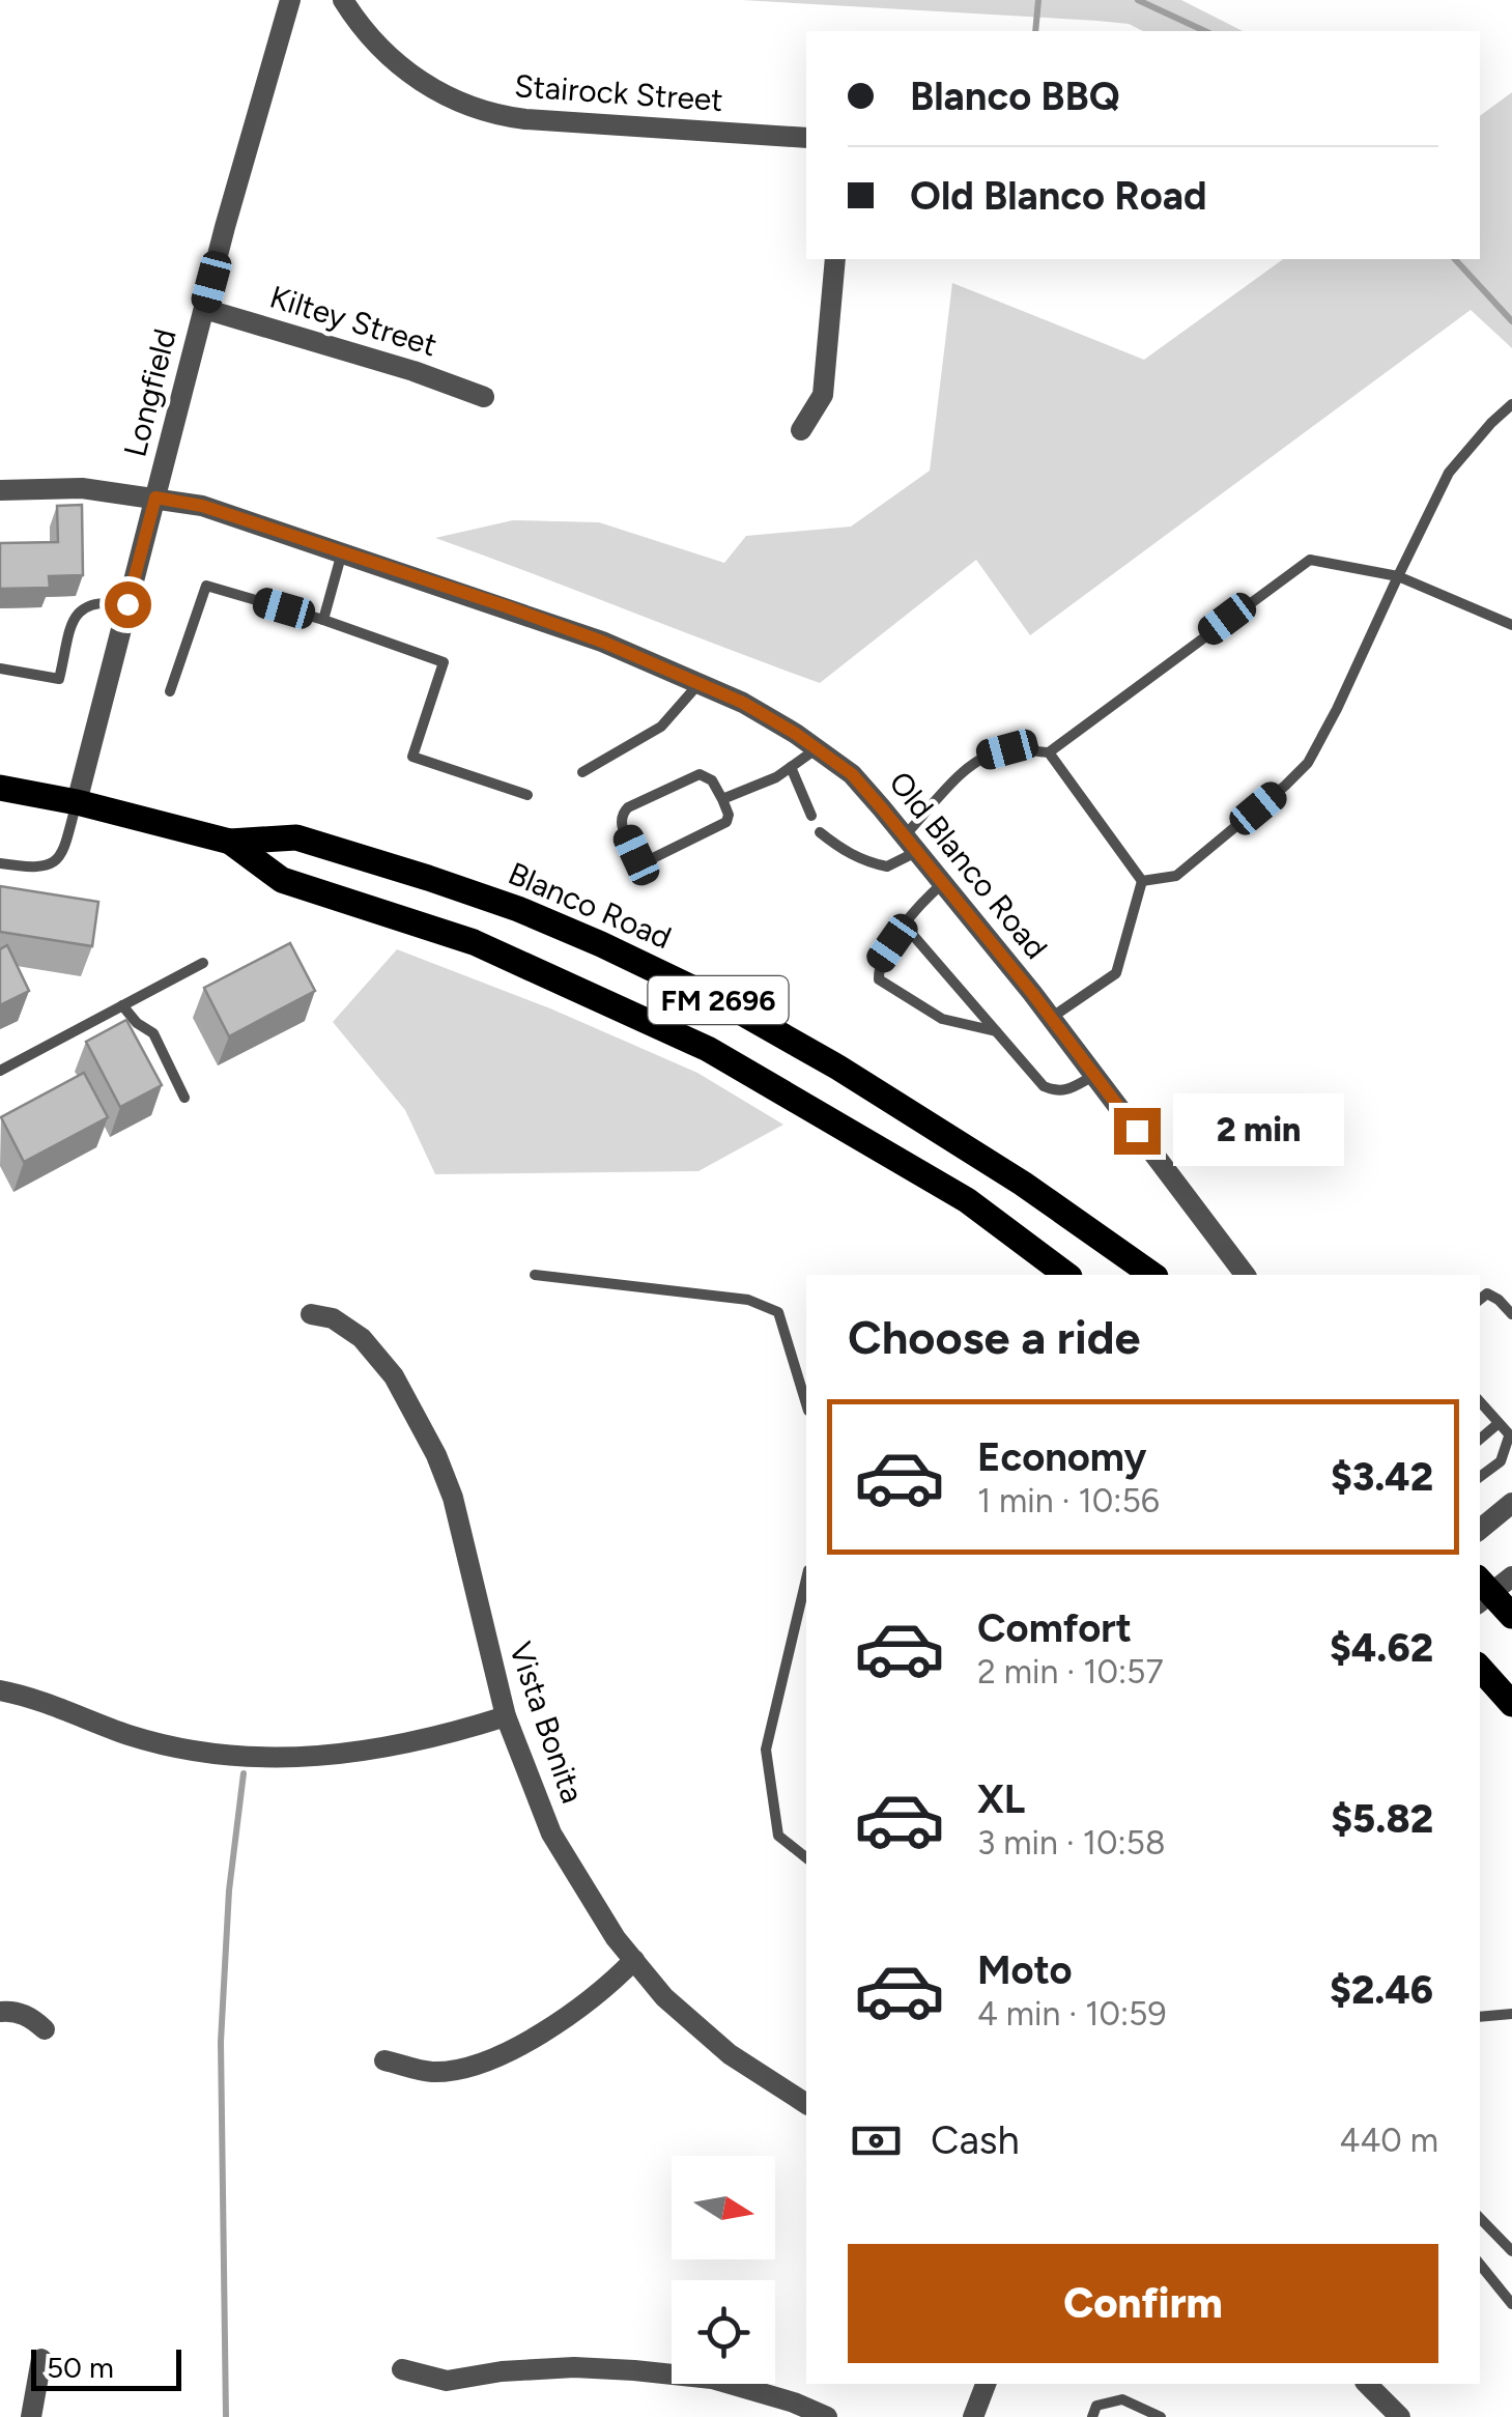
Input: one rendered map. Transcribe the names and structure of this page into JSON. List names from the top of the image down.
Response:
{
  "streets": {
    "main road": ["Blanco Road", "FM 2696"],
    "street": [
      "Stairock Street",
      "Kiltey Street",
      "Longfield",
      "Old Blanco Road",
      "Vista Bonita"
    ]
  },
  "crossings": [
    ["Kiltey Street", "Longfield"],
    ["Longfield", "Old Blanco Road"],
    ["Longfield", "Blanco Road"]
  ],
  "scale_bar": "50 m",
  "north": "right",
  "page": {
    "banner": ["Blanco BBQ", "Old Blanco Road"],
    "bubble": "2 min",
    "heading": "Choose a ride",
    "list": [
      {
        "name": "Economy",
        "note": "1 min · 10:56",
        "value": "$3.42"
      },
      {
        "name": "Comfort",
        "note": "2 min · 10:57",
        "value": "$4.62"
      },
      {
        "name": "XL",
        "note": "3 min · 10:58",
        "value": "$5.82"
      },
      {
        "name": "Moto",
        "note": "4 min · 10:59",
        "value": "$2.46"
      }
    ],
    "pay": ["Cash", "440 m"],
    "buttons": "Confirm",
    "scale": "50 m"
  }
}
